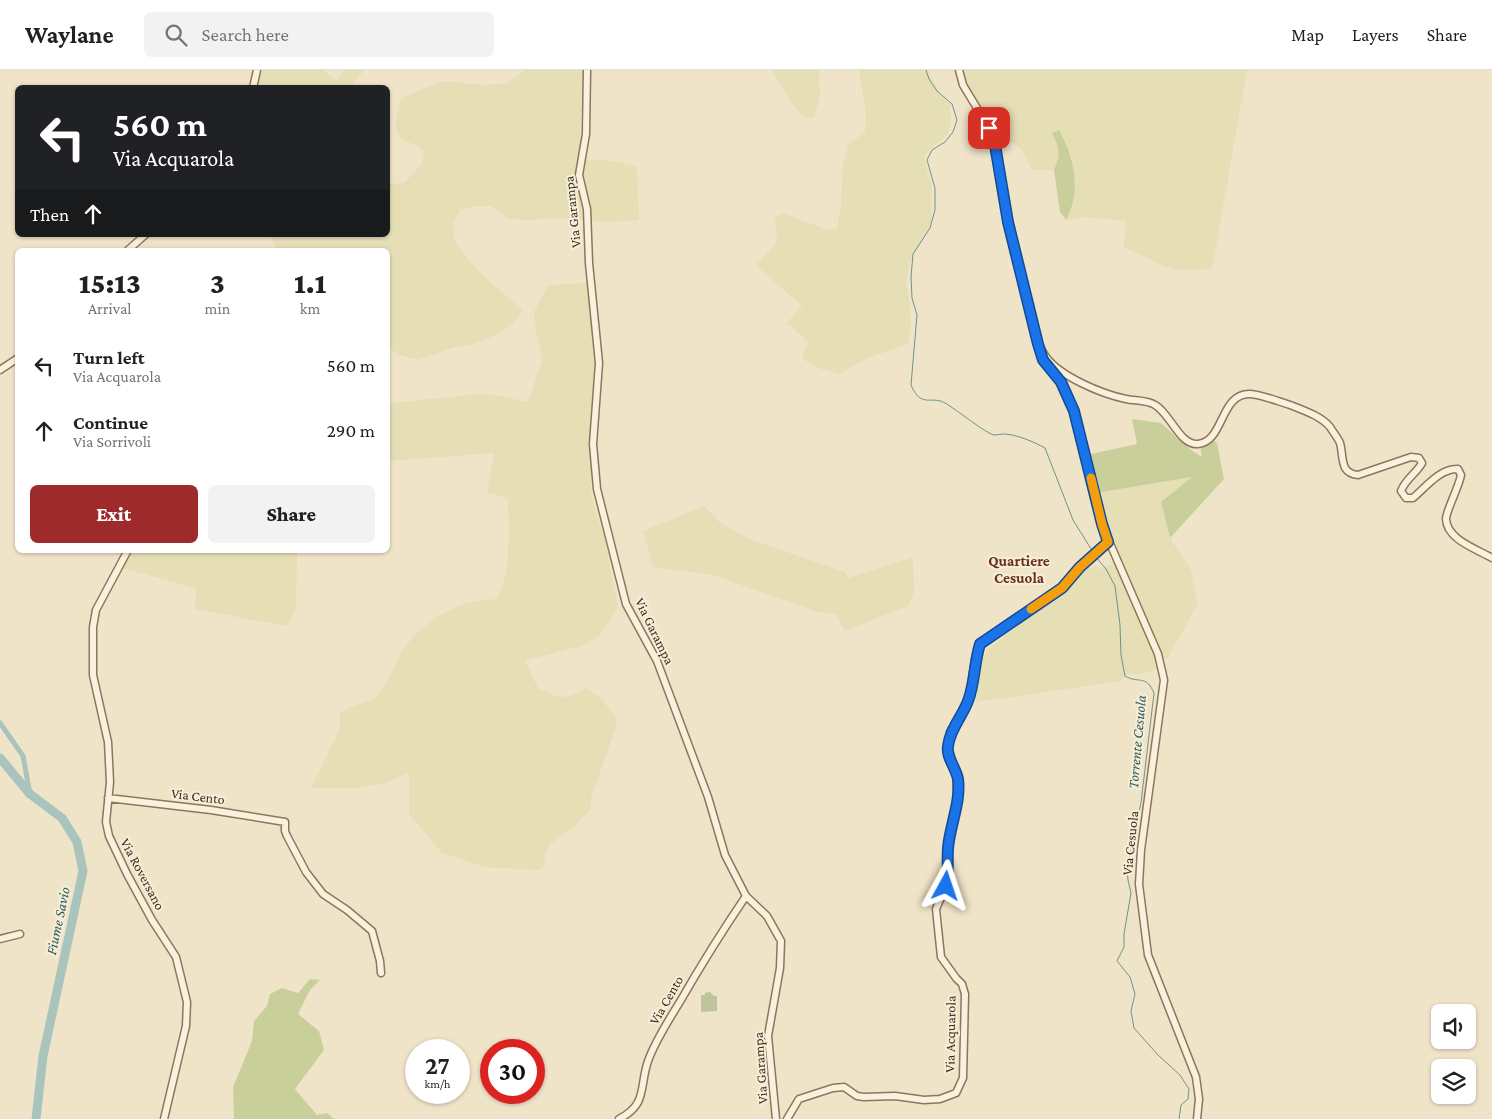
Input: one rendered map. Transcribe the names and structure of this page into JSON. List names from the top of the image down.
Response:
{
  "streets": {
    "street": [
      "Via Garampa",
      "Via Cento",
      "Via Cesuola",
      "Via Roversano",
      "Via Acquarola"
    ]
  },
  "crossings": [
    ["Via Garampa", "Via Cento"],
    ["Via Cento", "Via Roversano"],
    ["Via Cesuola", "Via Acquarola"]
  ],
  "districts": ["Quartiere Cesuola"],
  "water": ["Torrente Cesuola", "Fiume Savio"],
  "page": {
    "header": "Waylane",
    "search": "Search here",
    "nav": ["Map", "Layers", "Share"],
    "turn": ["560 m", "Via Acquarola"],
    "then": "Then",
    "eta": [
      "15:13",
      "Arrival",
      "3",
      "min",
      "1.1",
      "km"
    ],
    "list": [
      {
        "name": "Turn left",
        "note": "Via Acquarola",
        "value": "560 m"
      },
      {
        "name": "Continue",
        "note": "Via Sorrivoli",
        "value": "290 m"
      }
    ],
    "buttons": ["Exit", "Share"],
    "speed": "27 km/h",
    "limit": "30"
  }
}
